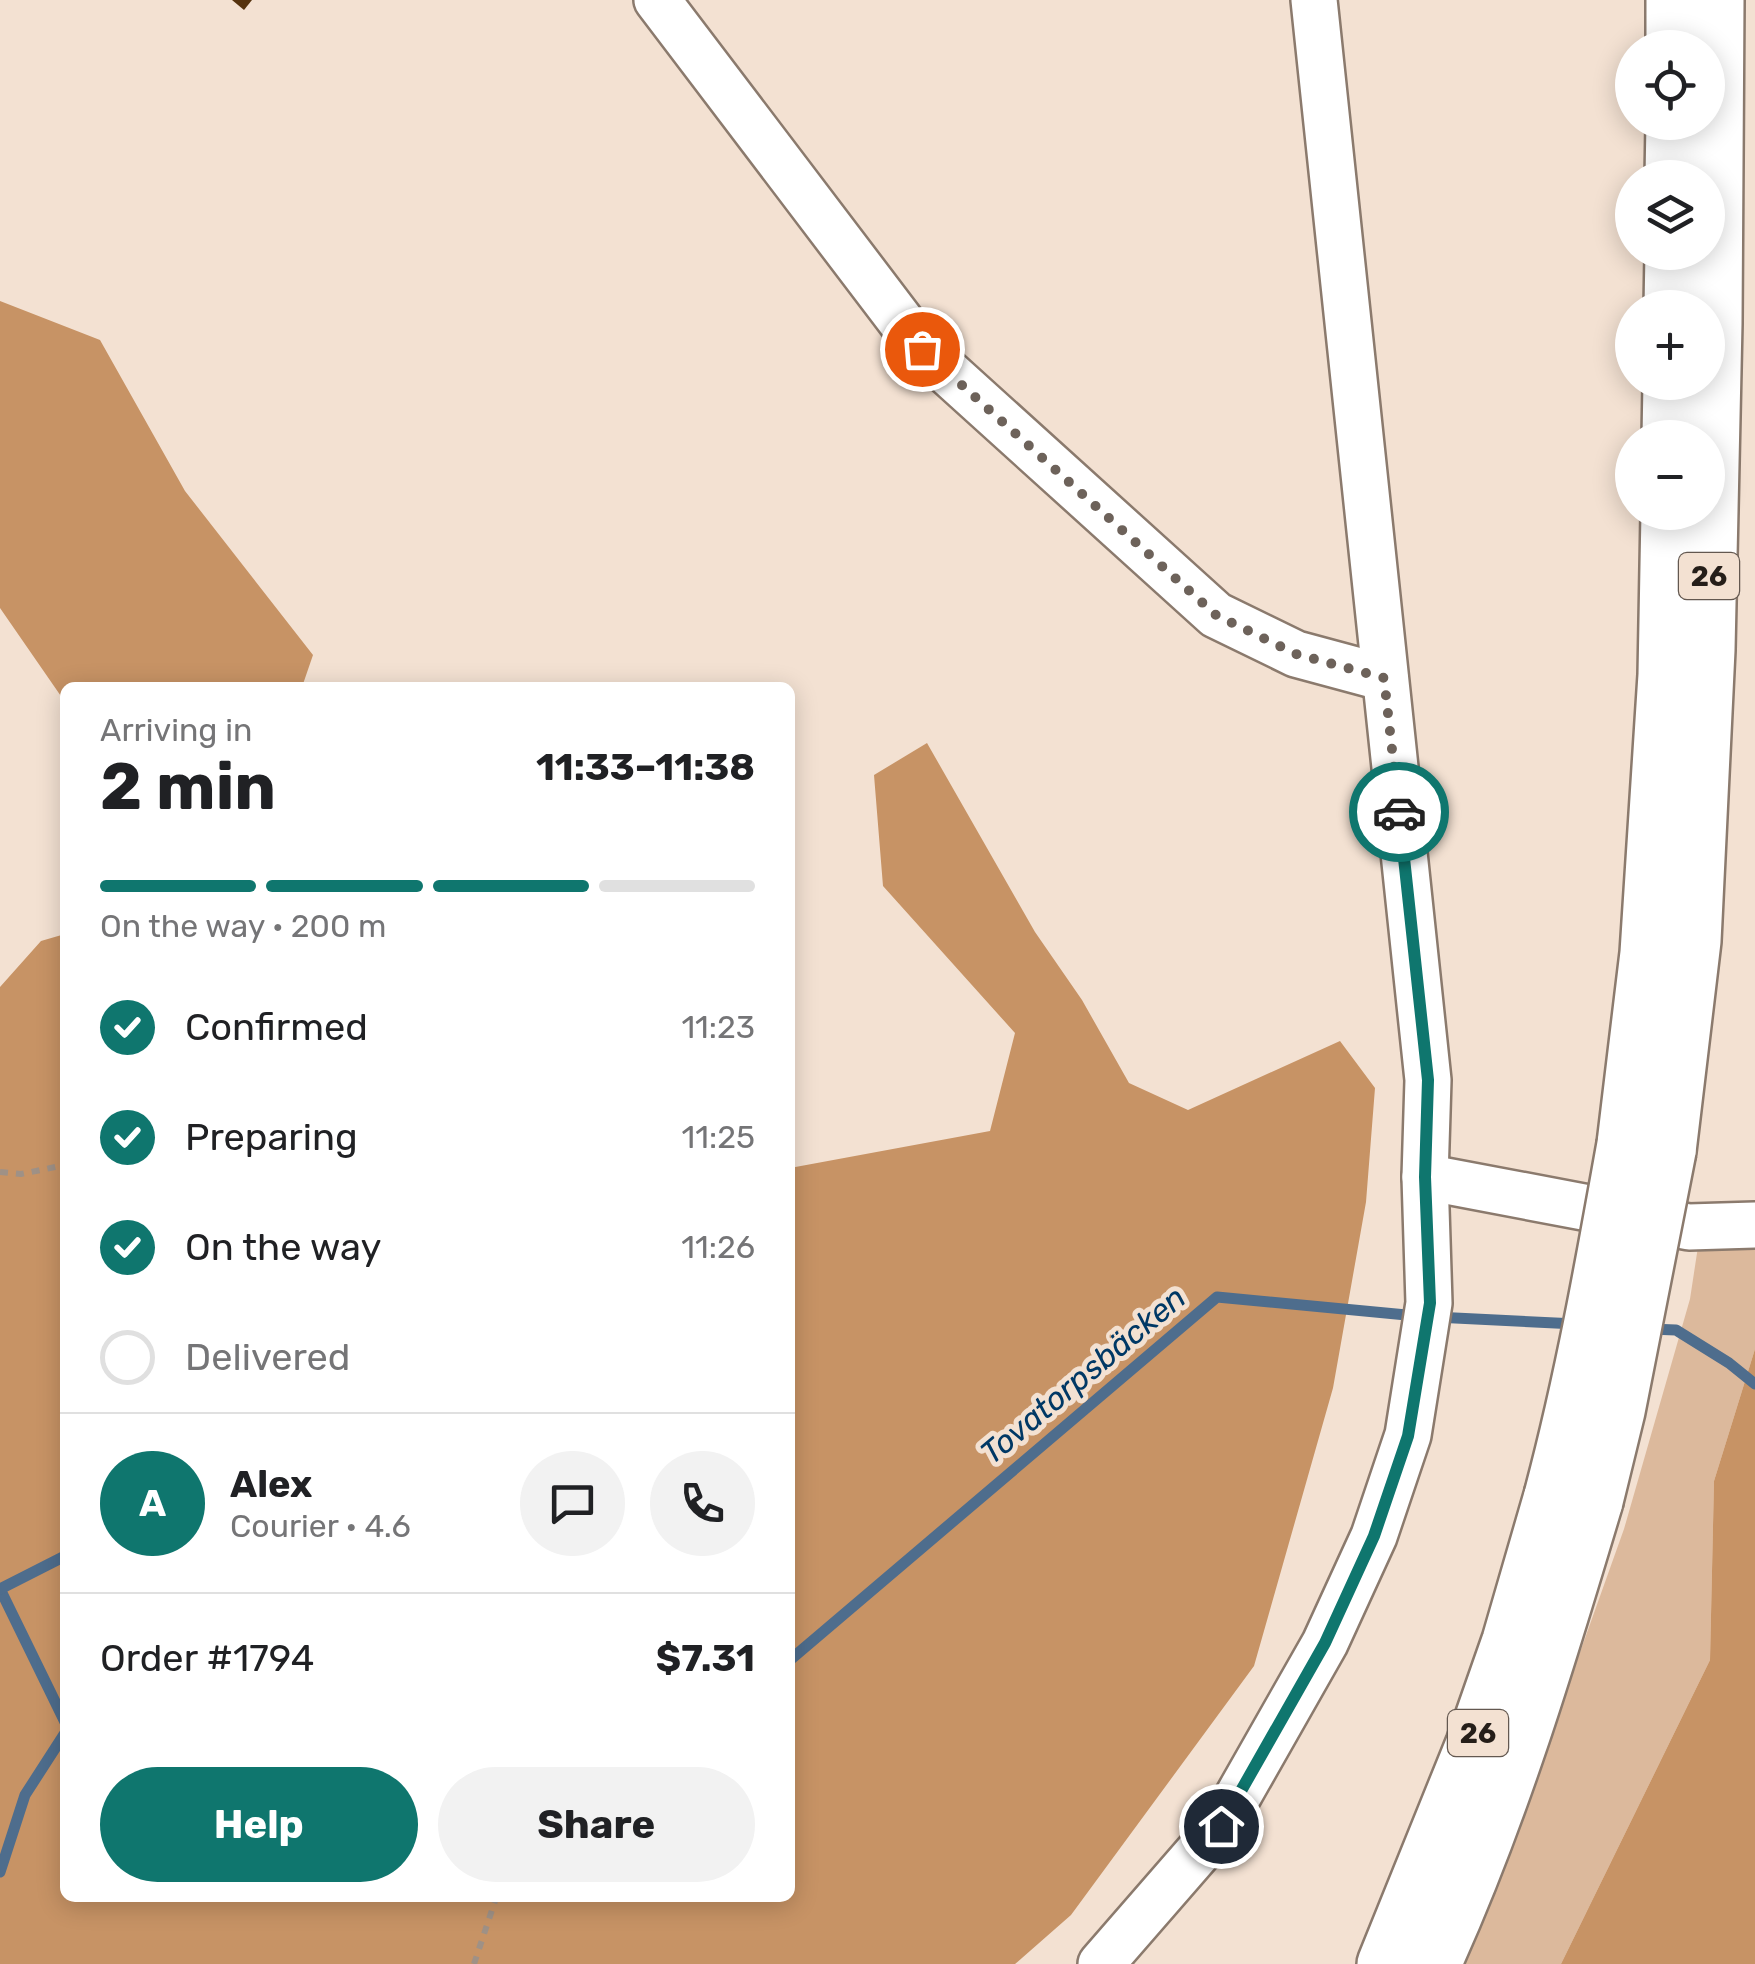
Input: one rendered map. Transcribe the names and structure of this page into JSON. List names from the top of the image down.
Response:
{
  "streets": {
    "highway": ["26"]
  },
  "water": ["Tovatorpsbäcken"],
  "page": {
    "map_buttons": ["+", "−"],
    "heading": ["2 min", "Arriving in", "11:33–11:38"],
    "panel": [
      "Alex",
      "Courier · 4.6",
      "Order #1794",
      "$7.31"
    ],
    "bar": "On the way · 200 m",
    "list": [
      ["Confirmed", "11:23"],
      ["Preparing", "11:25"],
      ["On the way", "11:26"],
      "Delivered"
    ],
    "round": "A",
    "buttons": ["Help", "Share"]
  }
}
